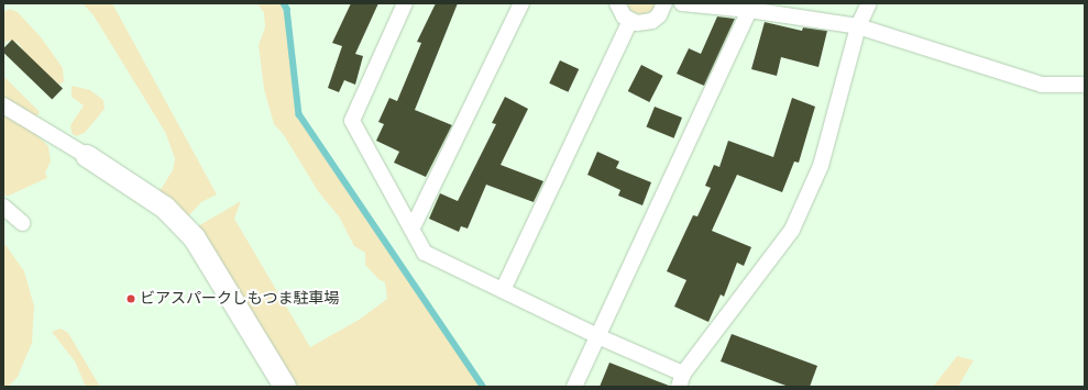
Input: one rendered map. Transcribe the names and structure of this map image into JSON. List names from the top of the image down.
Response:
{
  "places": ["ビアスパークしもつま駐車場"]
}
